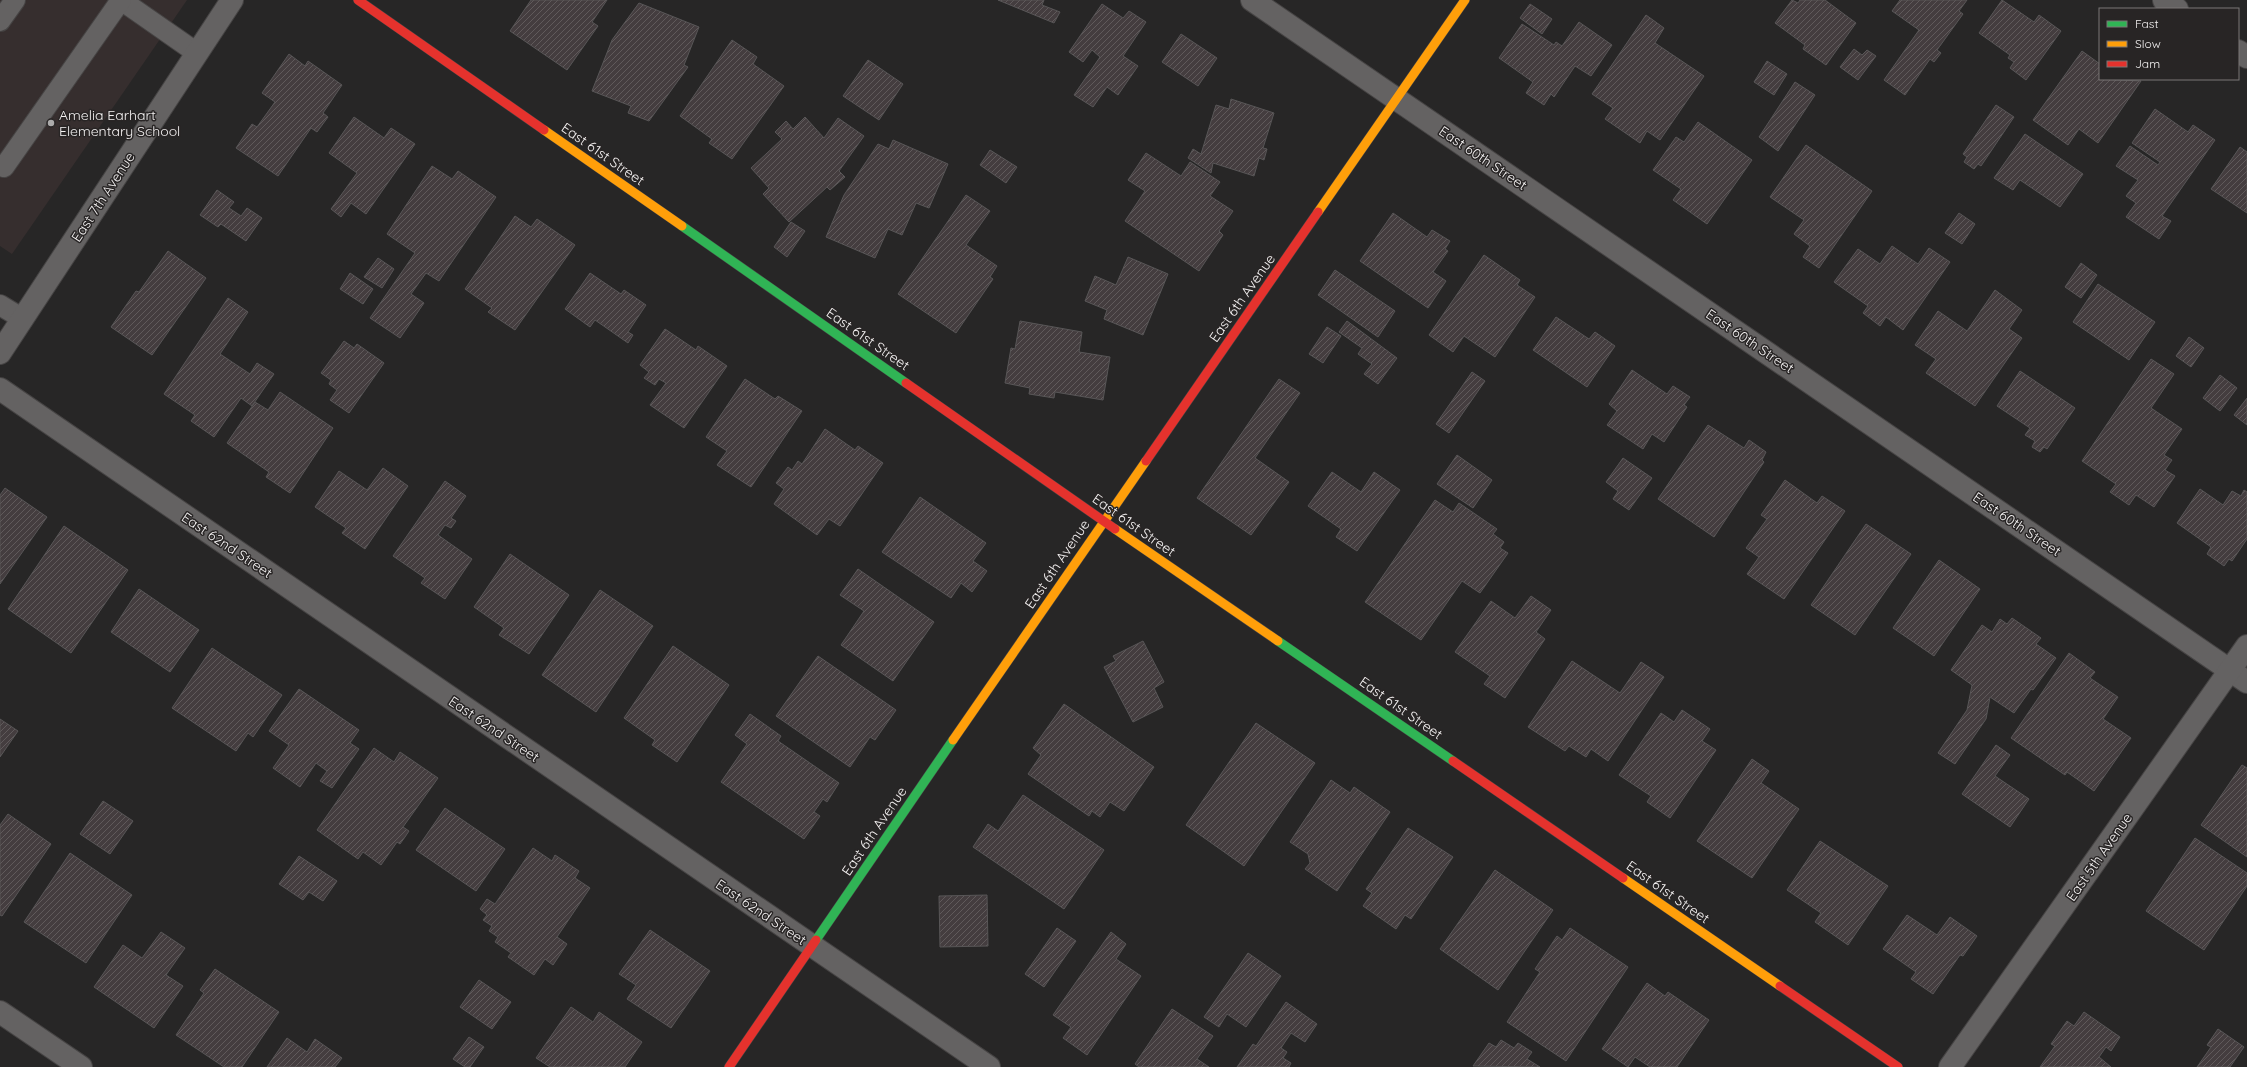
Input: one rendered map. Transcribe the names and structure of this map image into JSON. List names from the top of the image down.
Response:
{
  "streets": {
    "street": [
      "East 61st Street",
      "East 60th Street",
      "East 7th Avenue",
      "East 6th Avenue",
      "East 62nd Street",
      "East 5th Avenue"
    ]
  },
  "crossings": [
    ["East 61st Street", "East 6th Avenue"],
    ["East 60th Street", "East 6th Avenue"],
    ["East 60th Street", "East 5th Avenue"],
    ["East 6th Avenue", "East 62nd Street"]
  ],
  "places": ["Amelia Earhart Elementary School"],
  "legend": ["Fast", "Slow", "Jam"]
}
